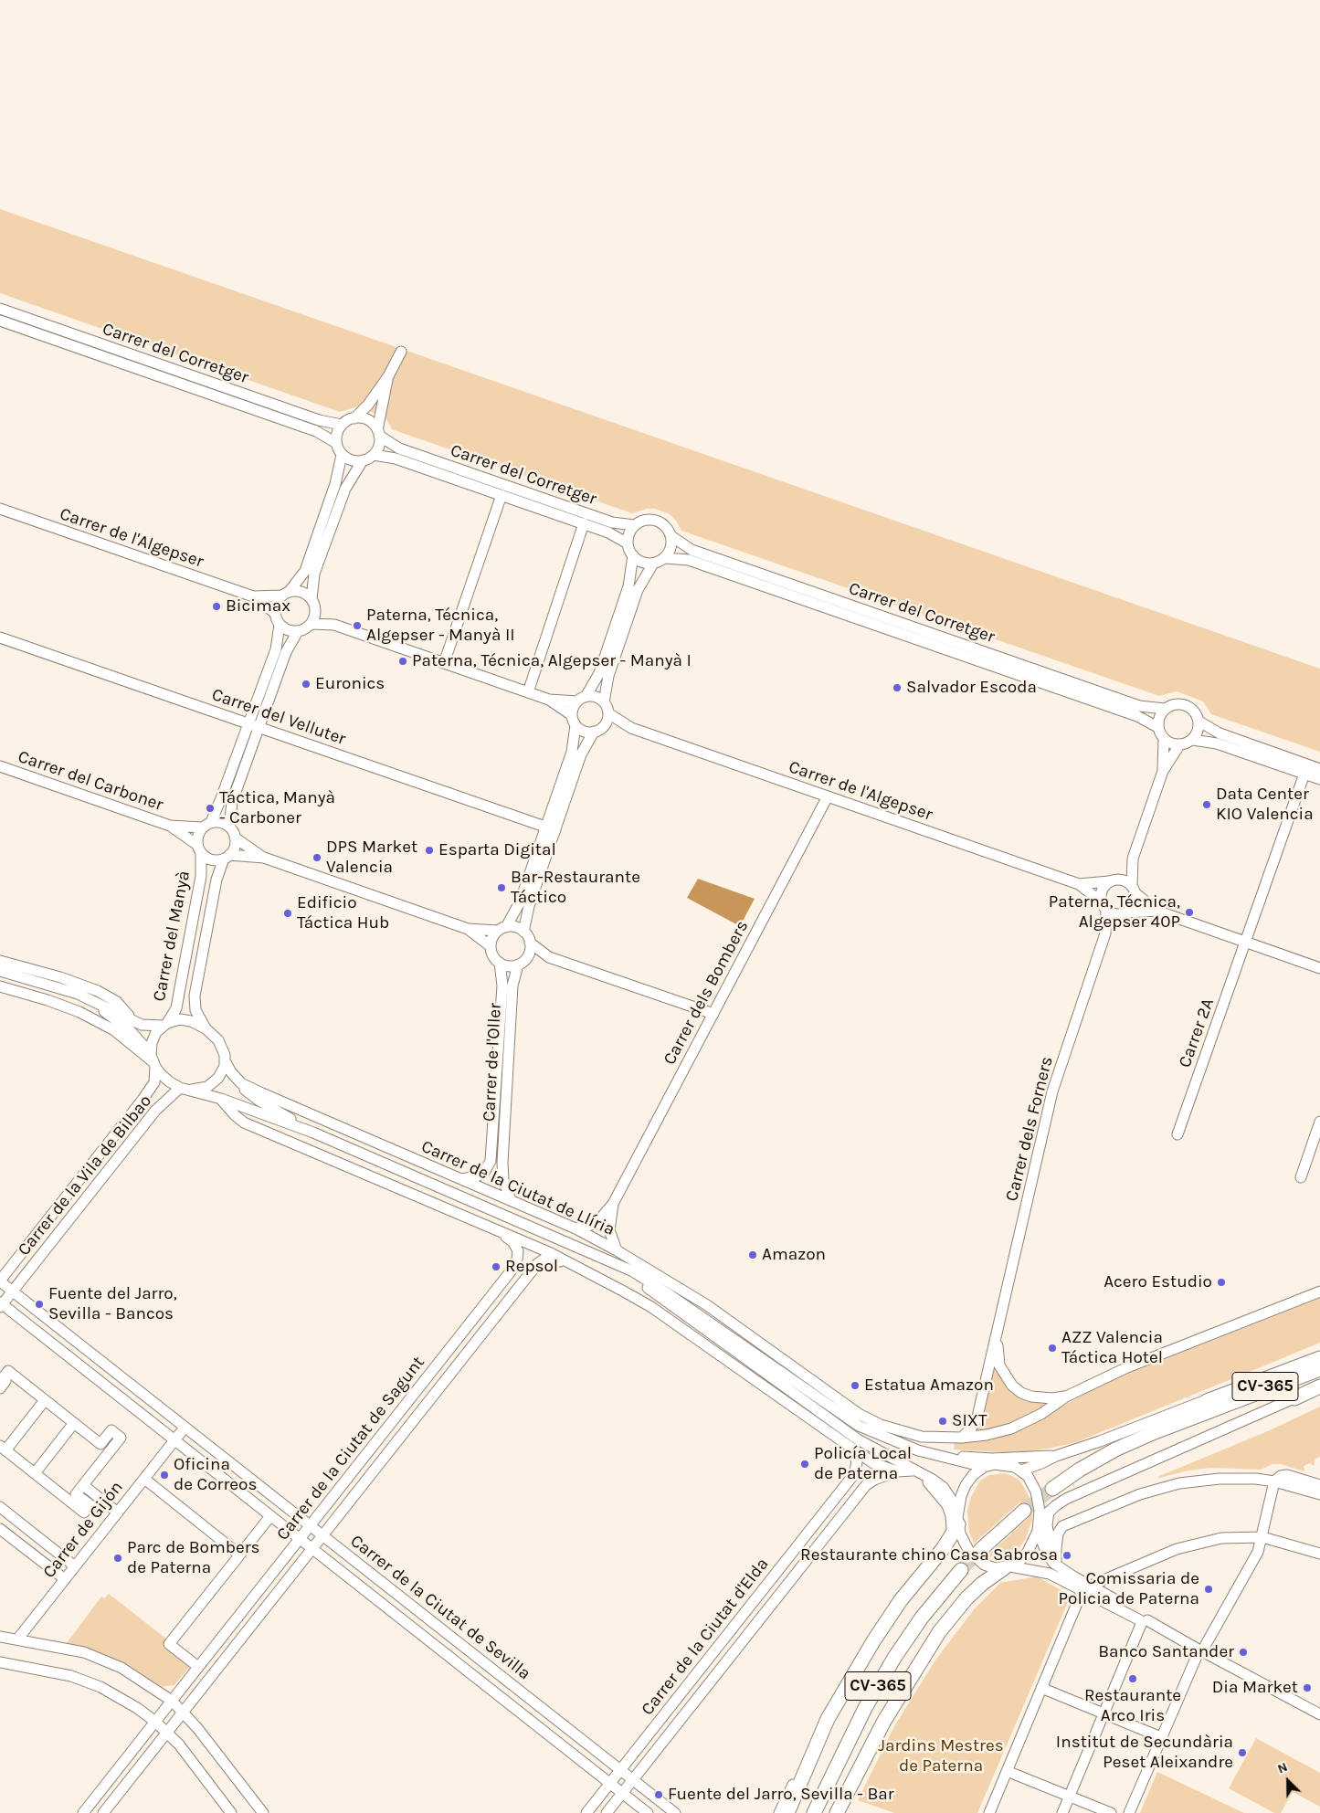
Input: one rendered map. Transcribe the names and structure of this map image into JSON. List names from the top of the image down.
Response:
{
  "streets": {
    "main road": ["CV-365"],
    "street": [
      "Carrer del Corretger",
      "Carrer de l'Algepser",
      "Carrer del Velluter",
      "Carrer del Carboner",
      "Carrer del Manyà",
      "Carrer dels Bombers",
      "Carrer 2A",
      "Carrer de l'Oller",
      "Carrer dels Forners",
      "Carrer de la Vila de Bilbao",
      "Carrer de la Ciutat de Llíria",
      "Carrer de la Ciutat de Sagunt",
      "Carrer de Gijón",
      "Carrer de la Ciutat de Sevilla",
      "Carrer de la Ciutat d'Elda"
    ]
  },
  "crossings": [
    ["Carrer de l'Algepser", "Carrer dels Bombers"],
    ["Carrer del Carboner", "Carrer del Manyà"],
    ["Carrer del Manyà", "Carrer de la Vila de Bilbao"],
    ["Carrer del Manyà", "Carrer de la Ciutat de Llíria"],
    ["Carrer dels Bombers", "Carrer de la Ciutat de Llíria"],
    ["Carrer de l'Oller", "Carrer de la Ciutat de Llíria"],
    ["Carrer dels Forners", "Carrer de la Ciutat de Llíria"],
    ["Carrer de la Vila de Bilbao", "Carrer de la Ciutat de Llíria"],
    ["Carrer de la Vila de Bilbao", "Carrer de la Ciutat de Sevilla"],
    ["Carrer de la Ciutat de Llíria", "Carrer de la Ciutat de Sagunt"],
    ["Carrer de la Ciutat de Llíria", "Carrer de la Ciutat d'Elda"],
    ["Carrer de la Ciutat de Sagunt", "Carrer de la Ciutat de Sevilla"],
    ["Carrer de Gijón", "Carrer de la Ciutat de Sevilla"],
    ["Carrer de la Ciutat de Sevilla", "Carrer de la Ciutat d'Elda"]
  ],
  "parks": ["Jardins Mestres de Paterna"],
  "places": [
    "Bicimax",
    "Paterna, Técnica, Algepser - Manyà II",
    "Paterna, Técnica, Algepser - Manyà I",
    "Euronics",
    "Salvador Escoda",
    "Data Center KIO Valencia",
    "Táctica, Manyà - Carboner",
    "Esparta Digital",
    "DPS Market Valencia",
    "Bar-Restaurante Táctico",
    "Paterna, Técnica, Algepser 40P",
    "Edificio Táctica Hub",
    "Amazon",
    "Repsol",
    "Acero Estudio",
    "Fuente del Jarro, Sevilla - Bancos",
    "AZZ Valencia Táctica Hotel",
    "Estatua Amazon",
    "SIXT",
    "Policía Local de Paterna",
    "Oficina de Correos",
    "Restaurante chino Casa Sabrosa",
    "Parc de Bombers de Paterna",
    "Comissaria de Policia de Paterna",
    "Banco Santander",
    "Restaurante Arco Iris",
    "Dia Market",
    "Institut de Secundària Peset Aleixandre",
    "Fuente del Jarro, Sevilla - Bar"
  ],
  "north": "top left"
}
